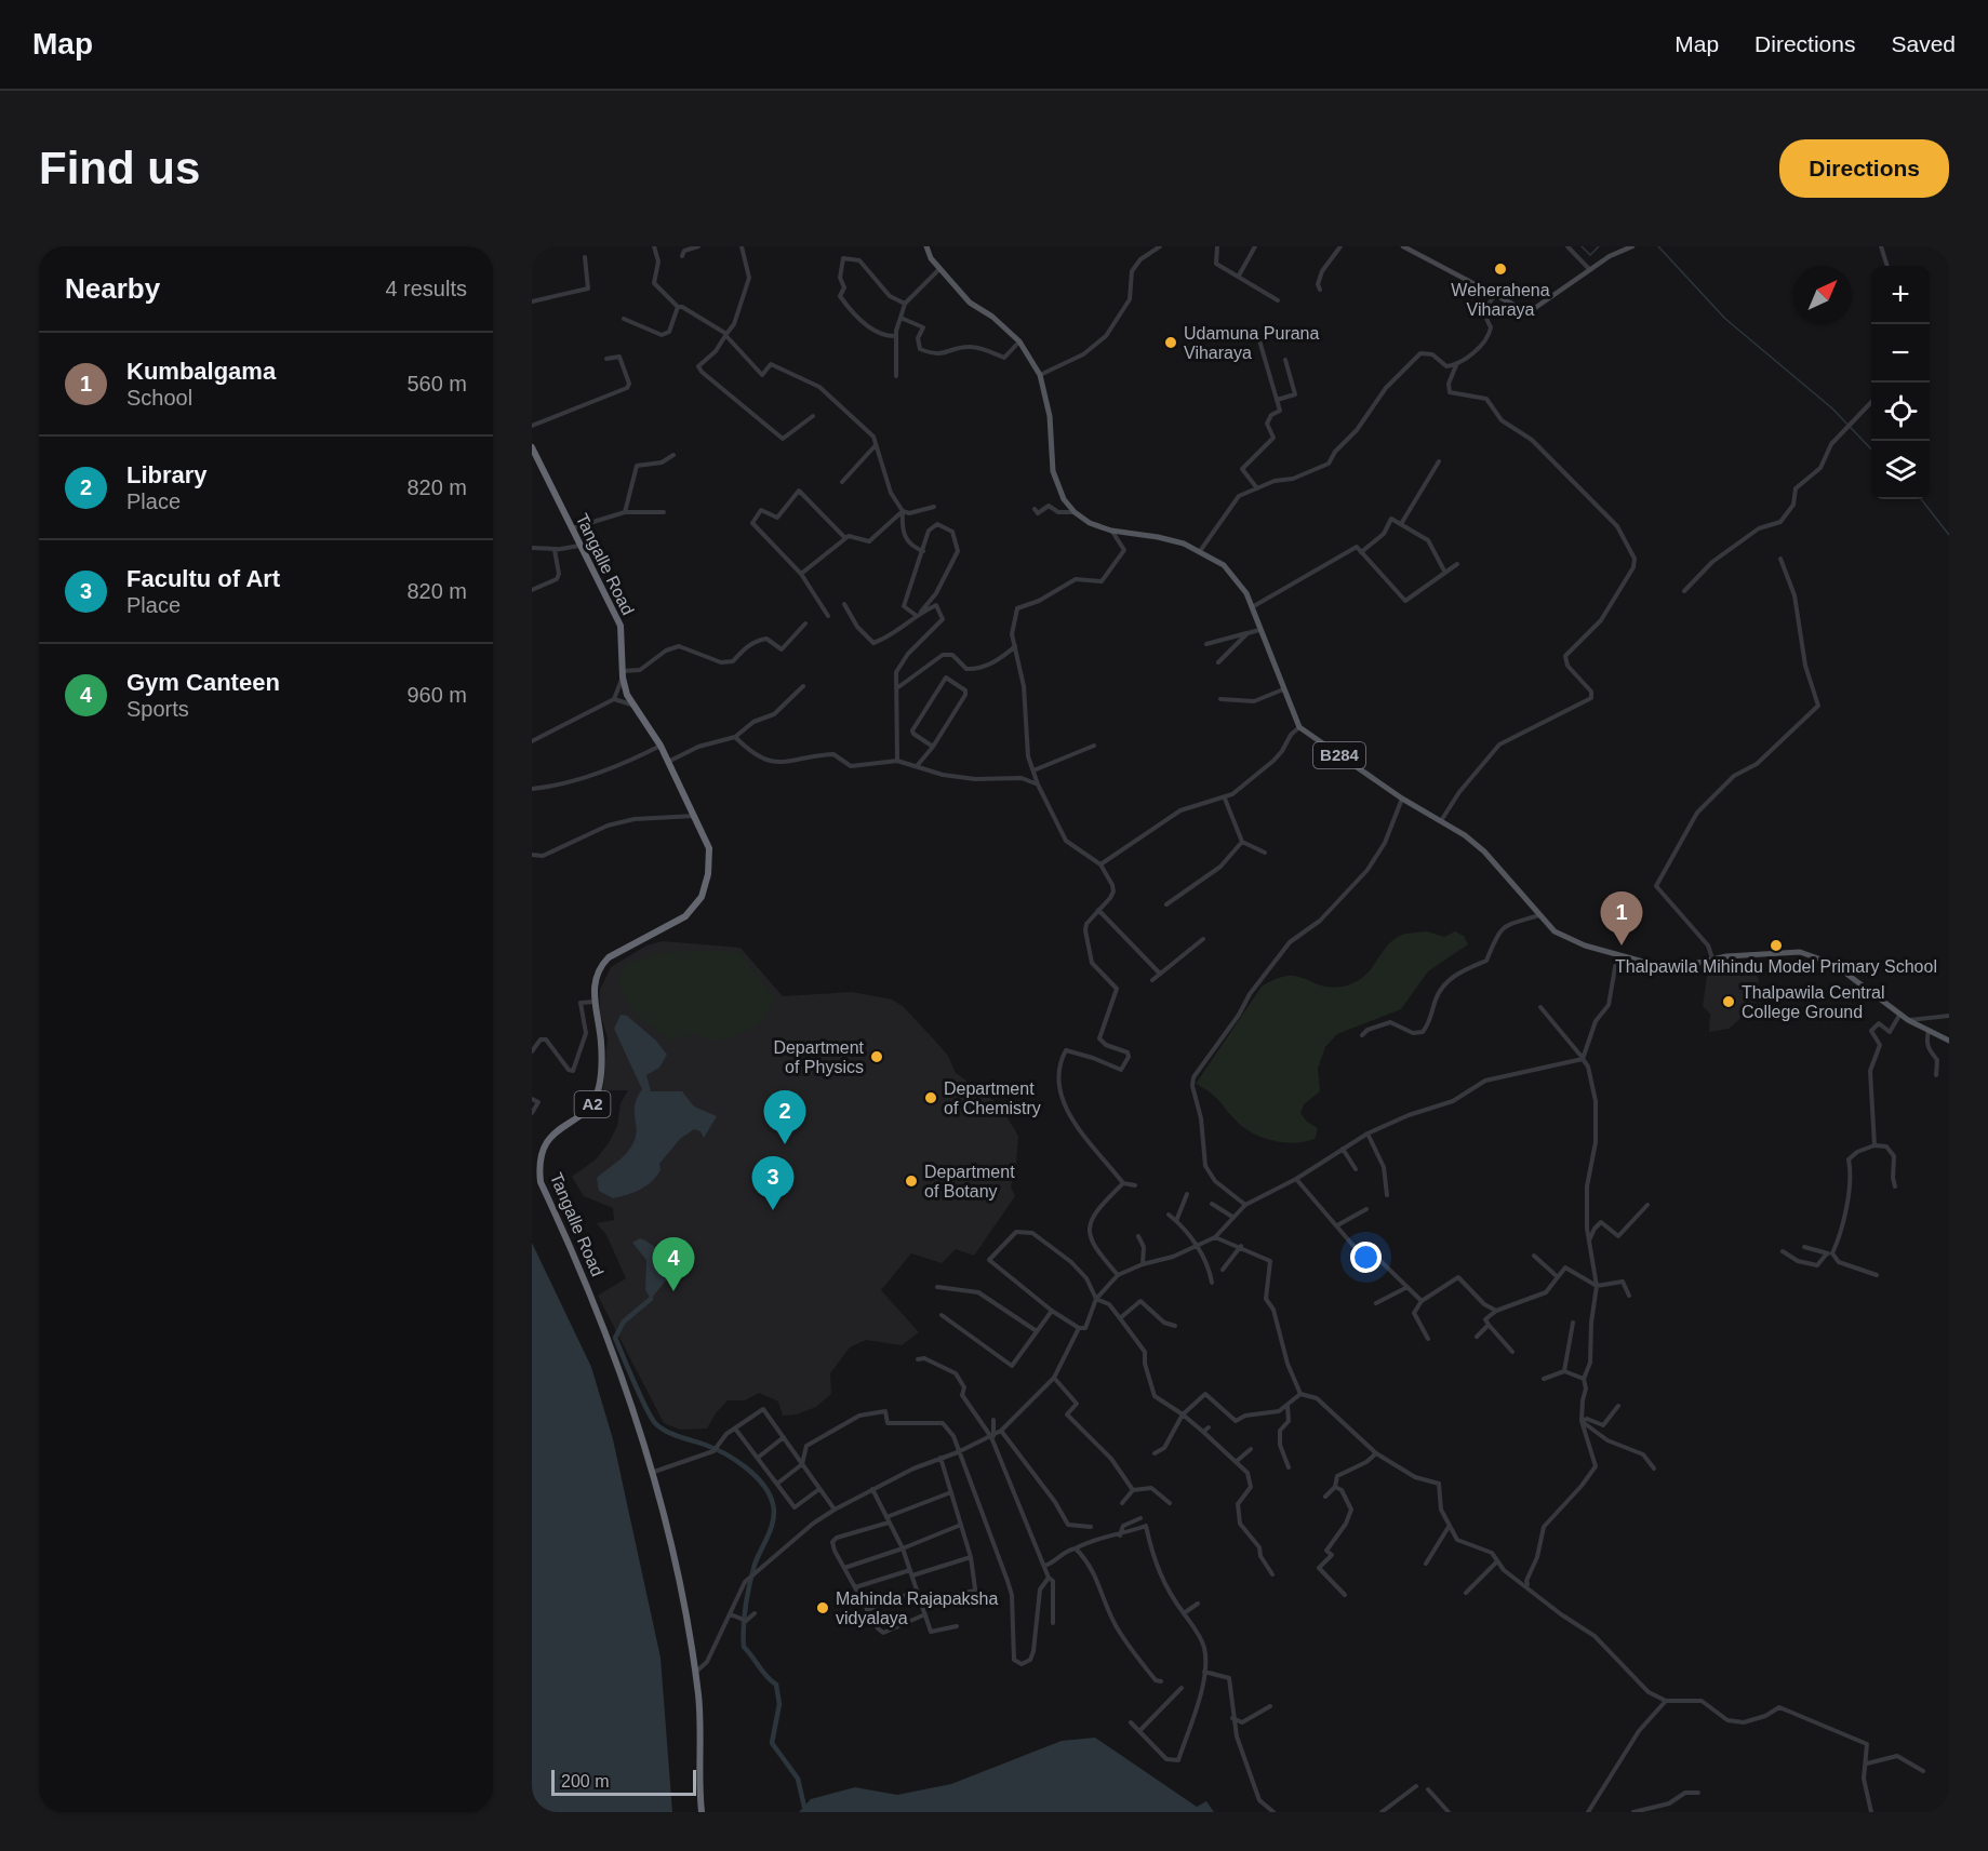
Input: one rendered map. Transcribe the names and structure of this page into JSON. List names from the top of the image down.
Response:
{
  "streets": {
    "highway": ["Tangalle Road", "A2"],
    "main road": ["B284"]
  },
  "places": [
    "Weherahena Viharaya",
    "Udamuna Purana Viharaya",
    "Thalpawila Mihindu Model Primary School",
    "Thalpawila Central College Ground",
    "Department of Physics",
    "Department of Chemistry",
    "Department of Botany",
    "Mahinda Rajapaksha vidyalaya"
  ],
  "scale_bar": "200 m",
  "north": "top right",
  "page": {
    "header": "Map",
    "nav": ["Map", "Directions", "Saved"],
    "buttons": "Directions",
    "title": "Find us",
    "heading": ["Nearby", "4 results"],
    "map_buttons": ["+", "−"],
    "list": [
      {
        "mark": "1",
        "name": "Kumbalgama",
        "note": "School",
        "value": "560 m"
      },
      {
        "mark": "2",
        "name": "Library",
        "note": "Place",
        "value": "820 m"
      },
      {
        "mark": "3",
        "name": "Facultu of Art",
        "note": "Place",
        "value": "820 m"
      },
      {
        "mark": "4",
        "name": "Gym Canteen",
        "note": "Sports",
        "value": "960 m"
      }
    ],
    "pins": [
      "1",
      "2",
      "3",
      "4"
    ],
    "scale": "200 m"
  }
}
